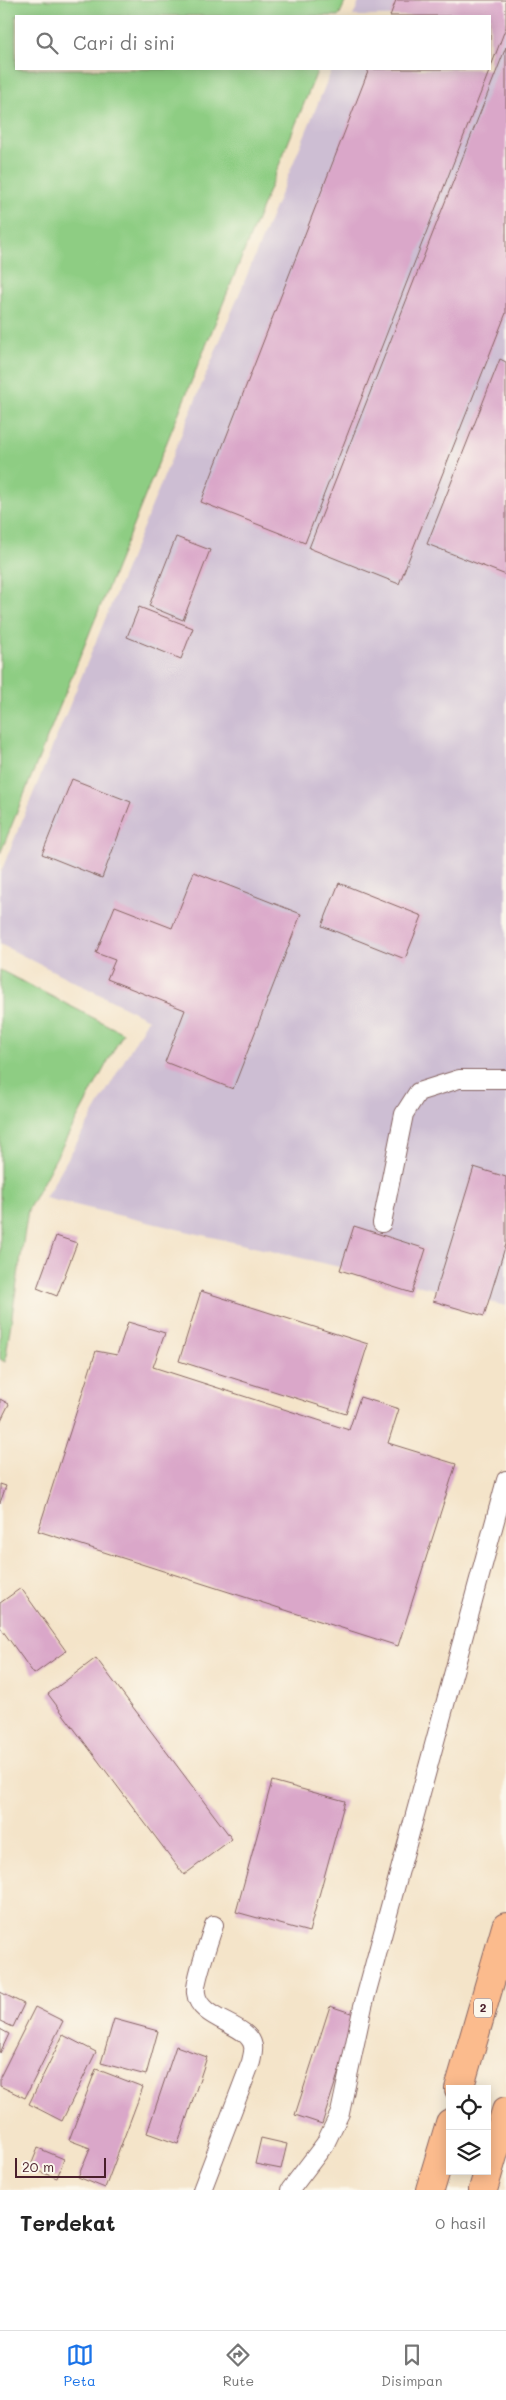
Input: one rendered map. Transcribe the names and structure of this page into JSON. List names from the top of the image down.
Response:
{
  "streets": {
    "highway": ["2"]
  },
  "scale_bar": "20 m",
  "page": {
    "search": "Cari di sini",
    "scale": "20 m",
    "heading": ["Terdekat", "0 hasil"],
    "nav": ["Peta", "Rute", "Disimpan"]
  }
}
